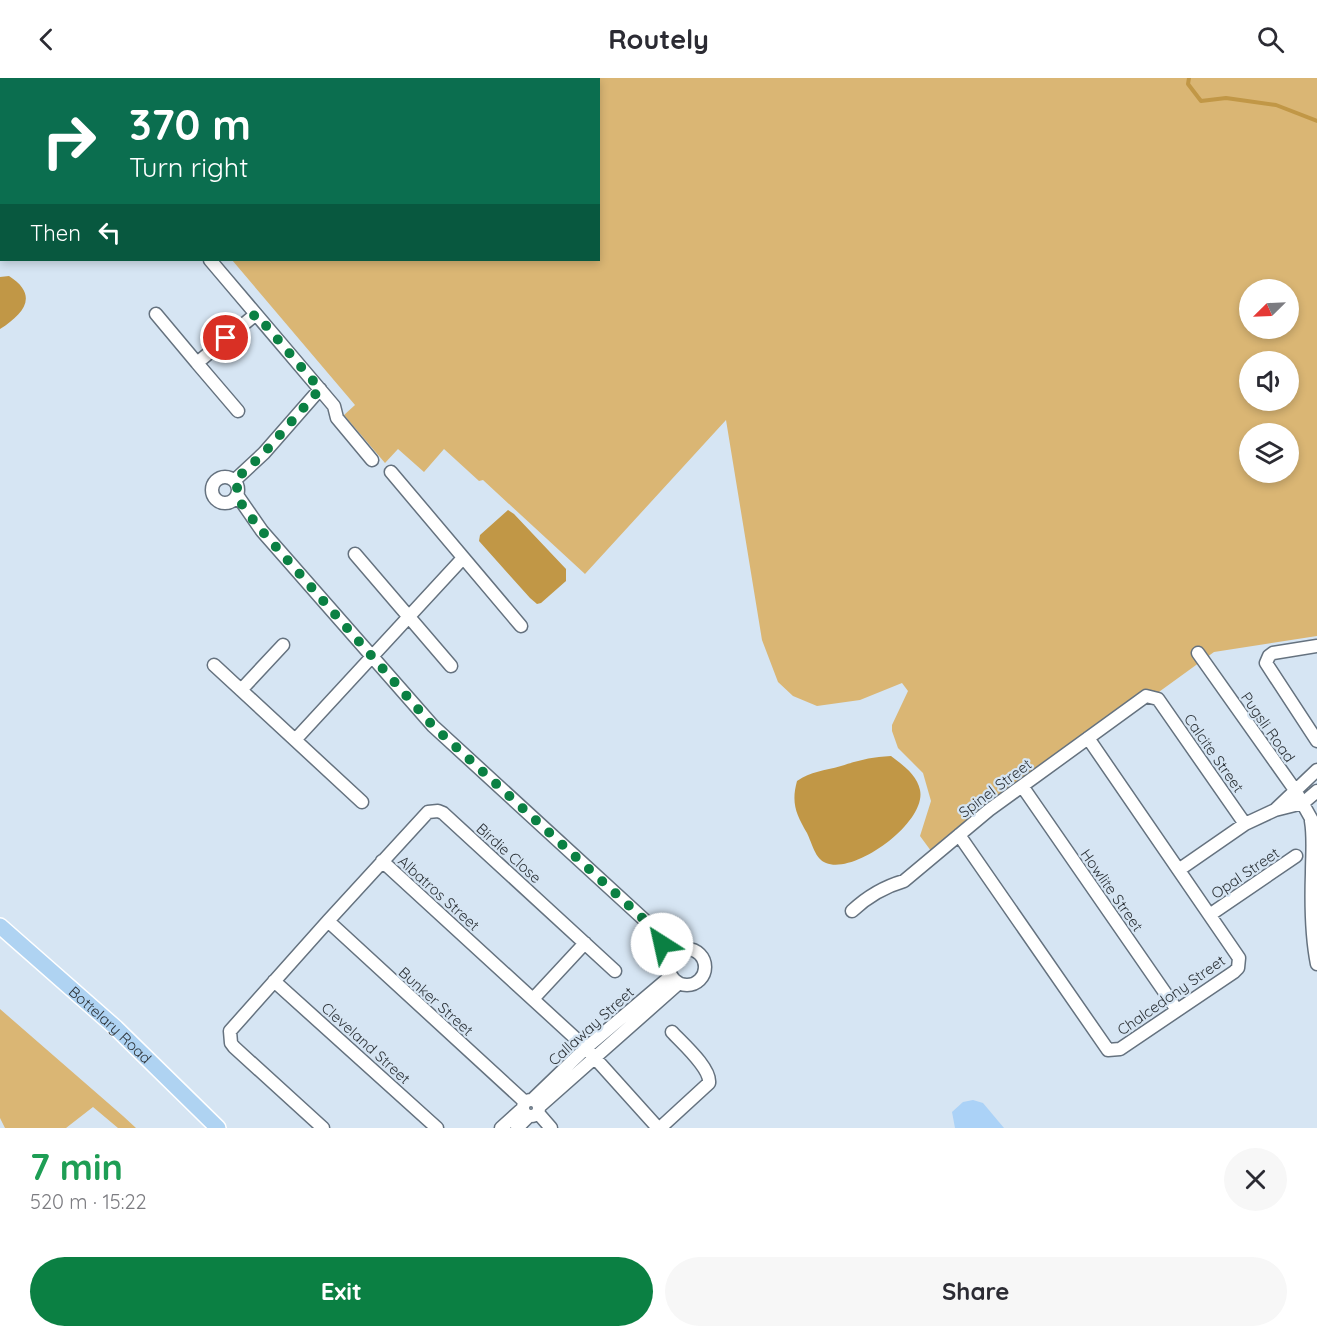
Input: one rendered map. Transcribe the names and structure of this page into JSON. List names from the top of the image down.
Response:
{
  "streets": {
    "main road": ["Bottelary Road"],
    "street": [
      "Pugsli Road",
      "Calcite Street",
      "Spinel Street",
      "Birdie Close",
      "Opal Street",
      "Howlite Street",
      "Albatros Street",
      "Chalcedony Street",
      "Bunker Street",
      "Callaway Street",
      "Cleveland Street"
    ]
  },
  "crossings": [
    ["Calcite Street", "Spinel Street"],
    ["Spinel Street", "Howlite Street"],
    ["Spinel Street", "Chalcedony Street"],
    ["Birdie Close", "Albatros Street"],
    ["Opal Street", "Chalcedony Street"],
    ["Howlite Street", "Chalcedony Street"],
    ["Albatros Street", "Bunker Street"],
    ["Albatros Street", "Callaway Street"],
    ["Albatros Street", "Cleveland Street"],
    ["Bunker Street", "Callaway Street"]
  ],
  "north": "bottom left",
  "page": {
    "header": "Routely",
    "turn": ["370 m", "Turn right"],
    "then": "Then",
    "heading": ["7 min", "520 m · 15:22"],
    "buttons": ["Exit", "Share"]
  }
}
